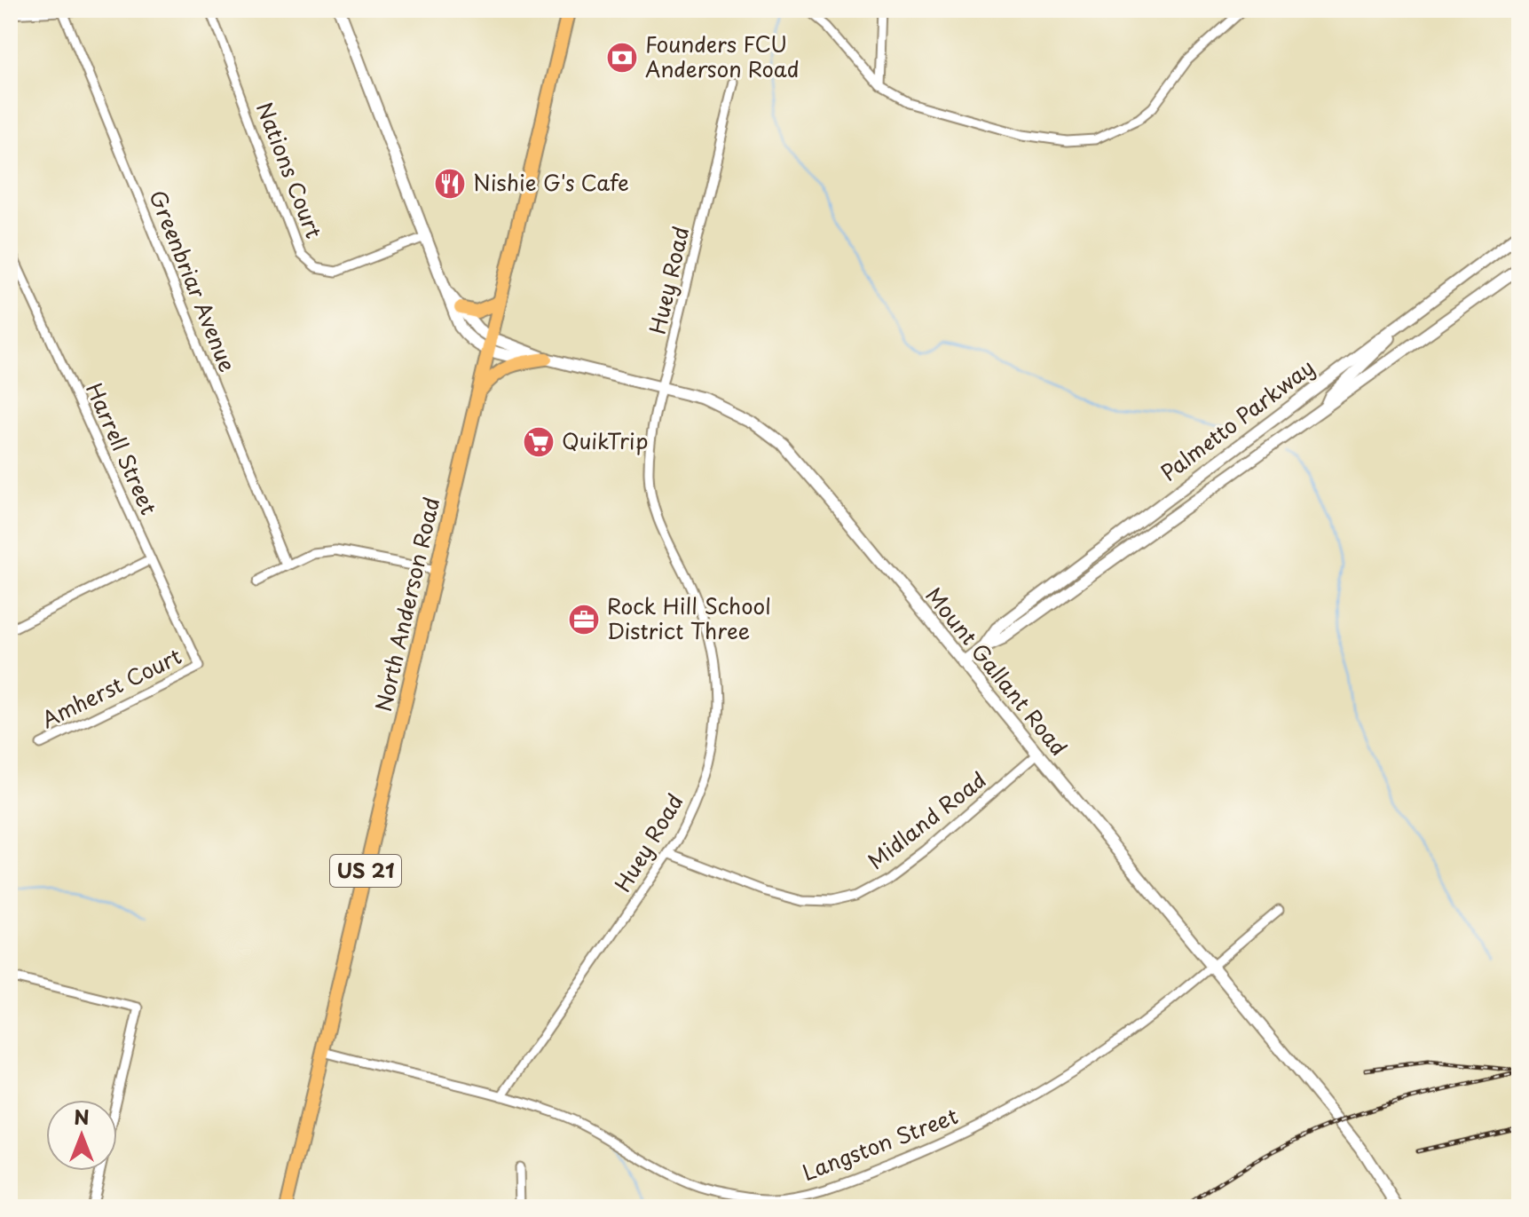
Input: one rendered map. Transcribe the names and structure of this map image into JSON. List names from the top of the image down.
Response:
{
  "streets": {
    "main road": ["North Anderson Road", "US 21"],
    "street": [
      "Nations Court",
      "Huey Road",
      "Greenbriar Avenue",
      "Palmetto Parkway",
      "Harrell Street",
      "Mount Gallant Road",
      "Amherst Court",
      "Midland Road",
      "Langston Street"
    ]
  },
  "crossings": [
    ["Nations Court", "Mount Gallant Road"],
    ["Huey Road", "Mount Gallant Road"],
    ["Huey Road", "Midland Road"],
    ["Huey Road", "Langston Street"],
    ["Palmetto Parkway", "Mount Gallant Road"],
    ["Harrell Street", "Amherst Court"],
    ["North Anderson Road", "Mount Gallant Road"],
    ["North Anderson Road", "Langston Street"],
    ["Mount Gallant Road", "Midland Road"],
    ["Mount Gallant Road", "Langston Street"]
  ],
  "places": {
    "bank": ["Founders FCU Anderson Road"],
    "restaurant": ["Nishie G's Cafe"],
    "supermarket": ["QuikTrip"],
    "office": ["Rock Hill School District Three"]
  },
  "north": "top"
}
